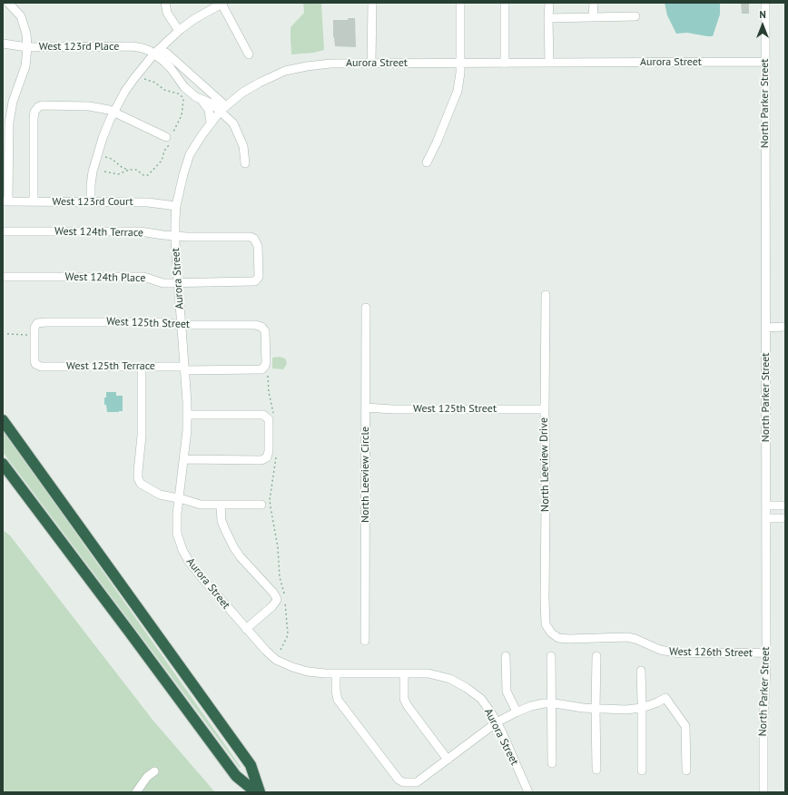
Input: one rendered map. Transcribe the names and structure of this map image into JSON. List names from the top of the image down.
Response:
{
  "streets": {
    "street": [
      "West 123rd Place",
      "Aurora Street",
      "North Parker Street",
      "West 123rd Court",
      "West 124th Terrace",
      "West 124th Place",
      "West 125th Street",
      "West 125th Terrace",
      "North Leeview Drive",
      "North Leeview Circle",
      "West 126th Street"
    ]
  },
  "crossings": [
    ["West 123rd Place", "Aurora Street"],
    ["Aurora Street", "North Parker Street"],
    ["Aurora Street", "West 123rd Court"],
    ["Aurora Street", "West 124th Terrace"],
    ["Aurora Street", "West 124th Place"],
    ["Aurora Street", "West 125th Street"],
    ["Aurora Street", "West 125th Terrace"],
    ["North Parker Street", "West 126th Street"],
    ["West 124th Terrace", "West 124th Place"],
    ["West 125th Street", "West 125th Terrace"],
    ["West 125th Street", "North Leeview Drive"],
    ["West 125th Street", "North Leeview Circle"],
    ["North Leeview Drive", "West 126th Street"]
  ],
  "north": "top"
}
